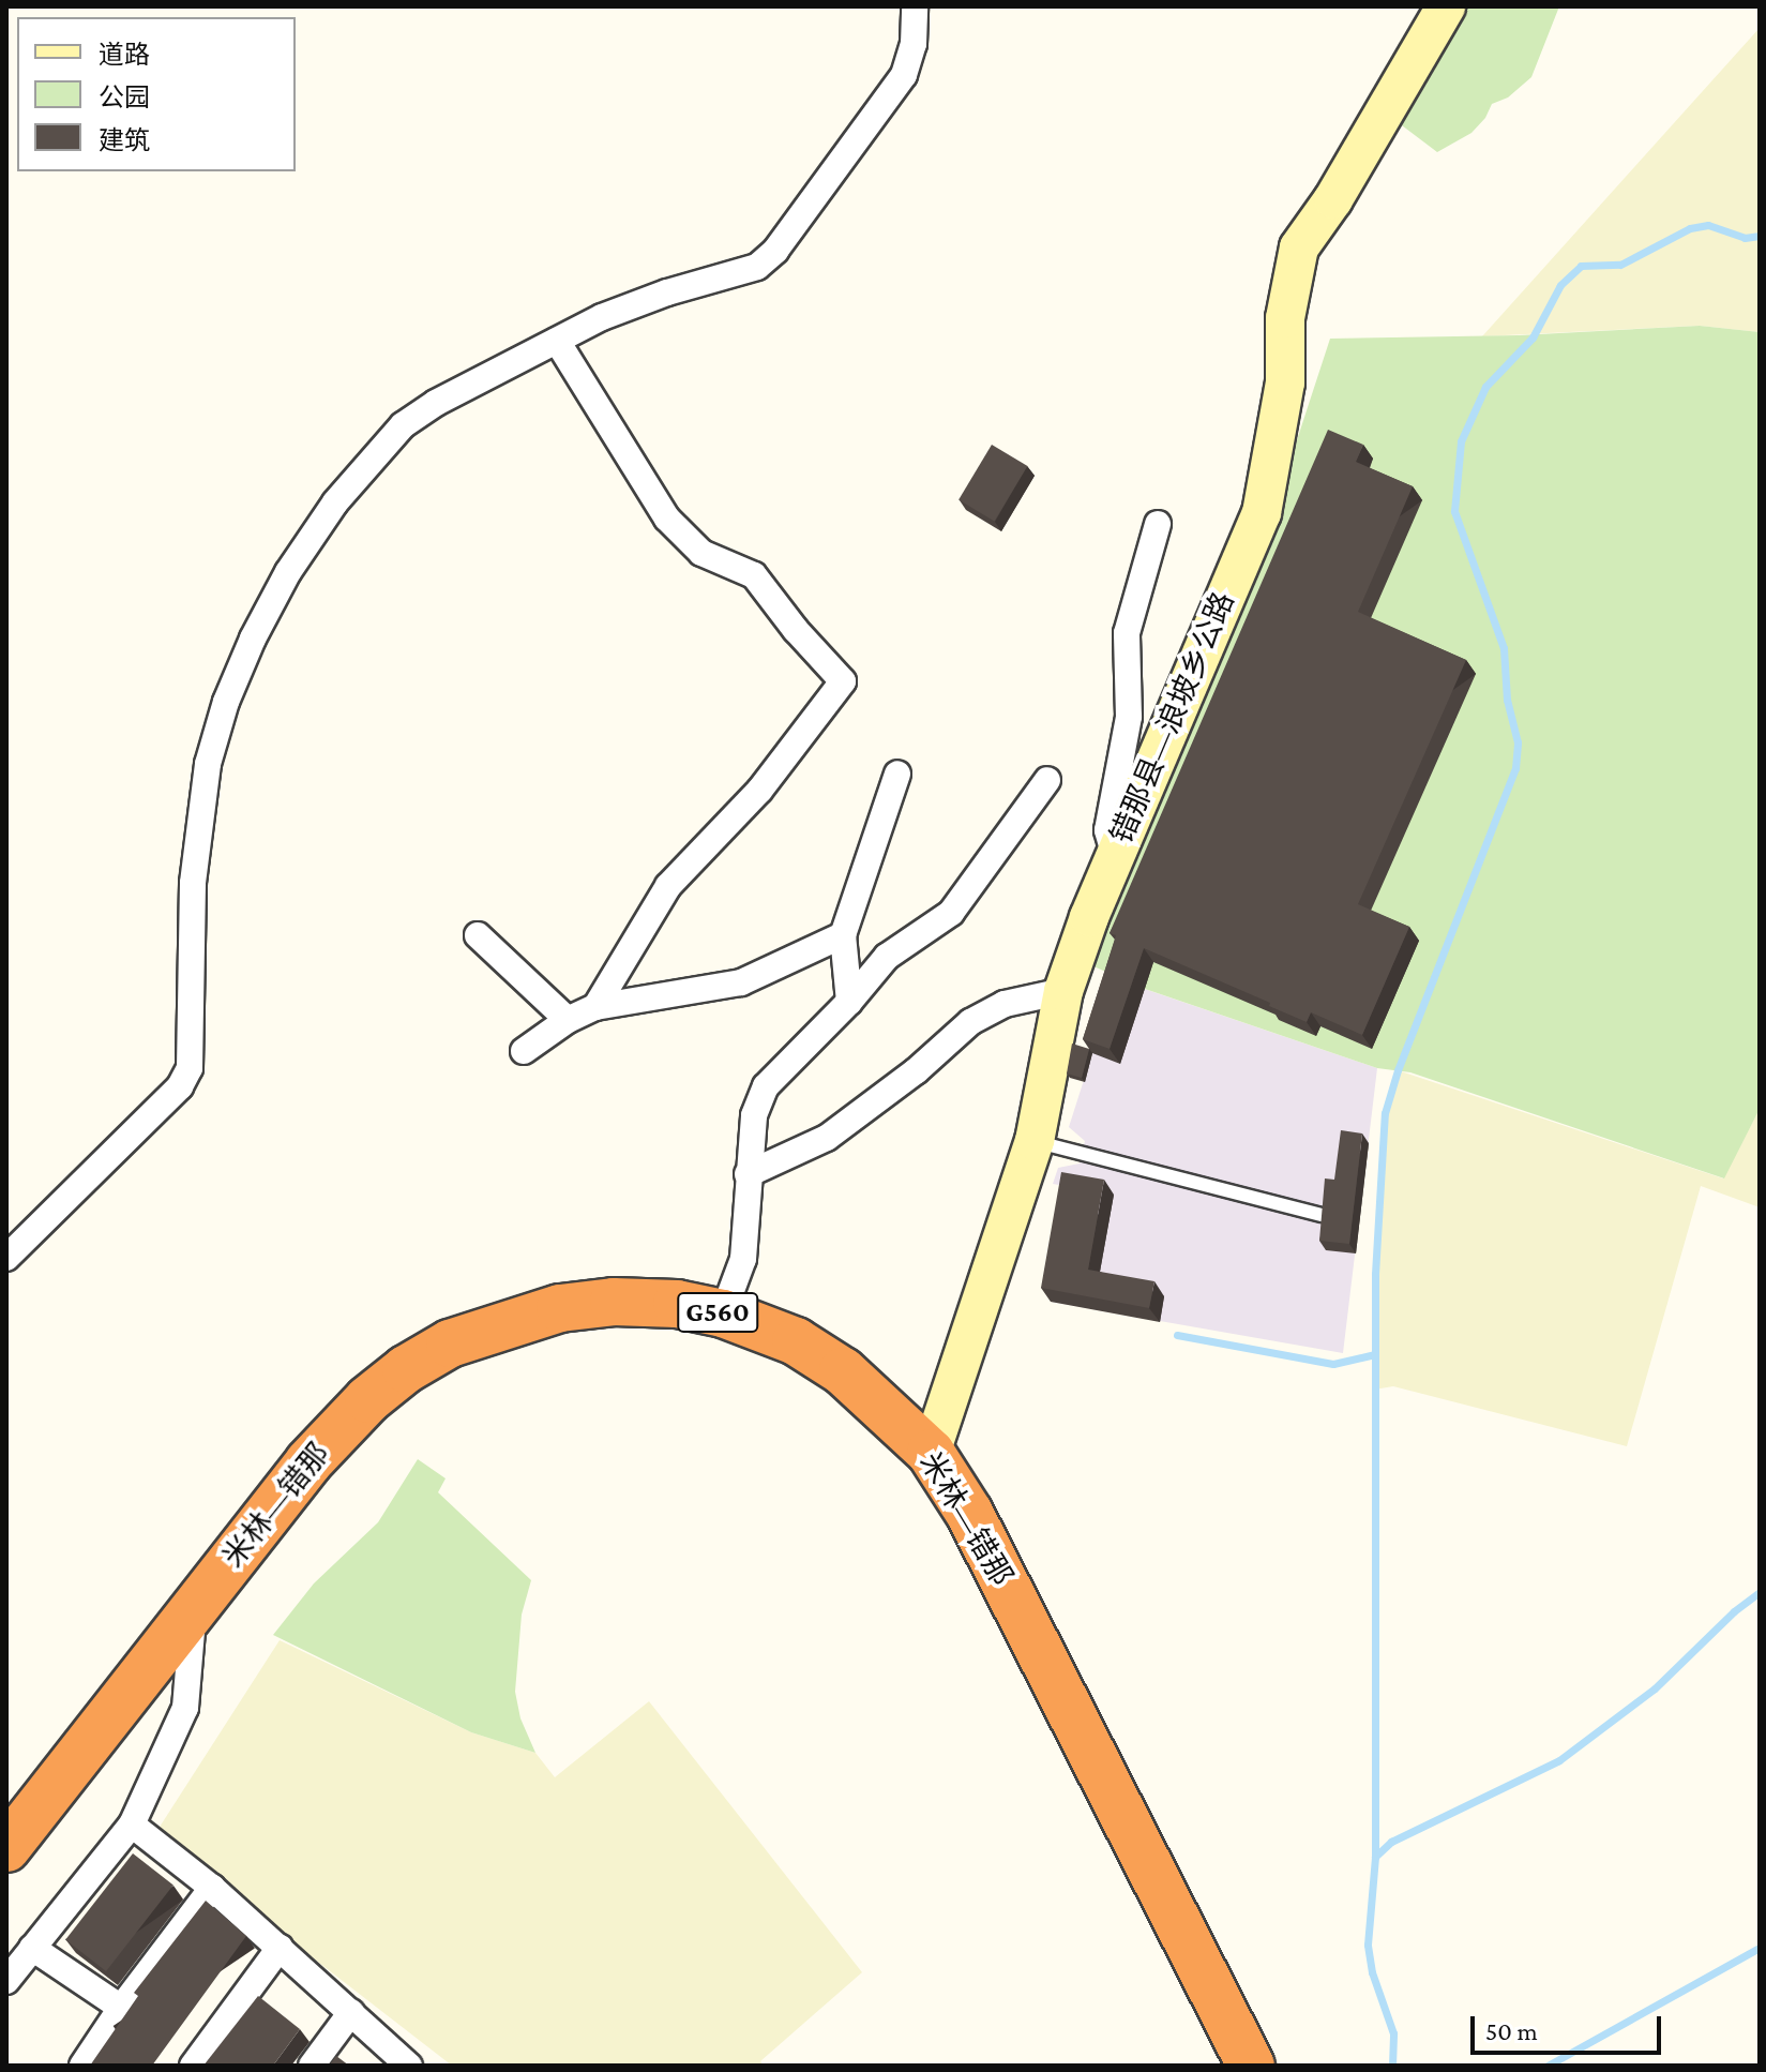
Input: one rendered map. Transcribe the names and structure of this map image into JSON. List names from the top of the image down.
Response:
{
  "streets": {
    "highway": ["G560", "米林—错那"],
    "main road": ["错那县—浪坡乡公路"]
  },
  "crossings": [
    ["错那县—浪坡乡公路", "米林—错那"]
  ],
  "legend": ["道路", "公园", "建筑"],
  "scale_bar": "50 m"
}
